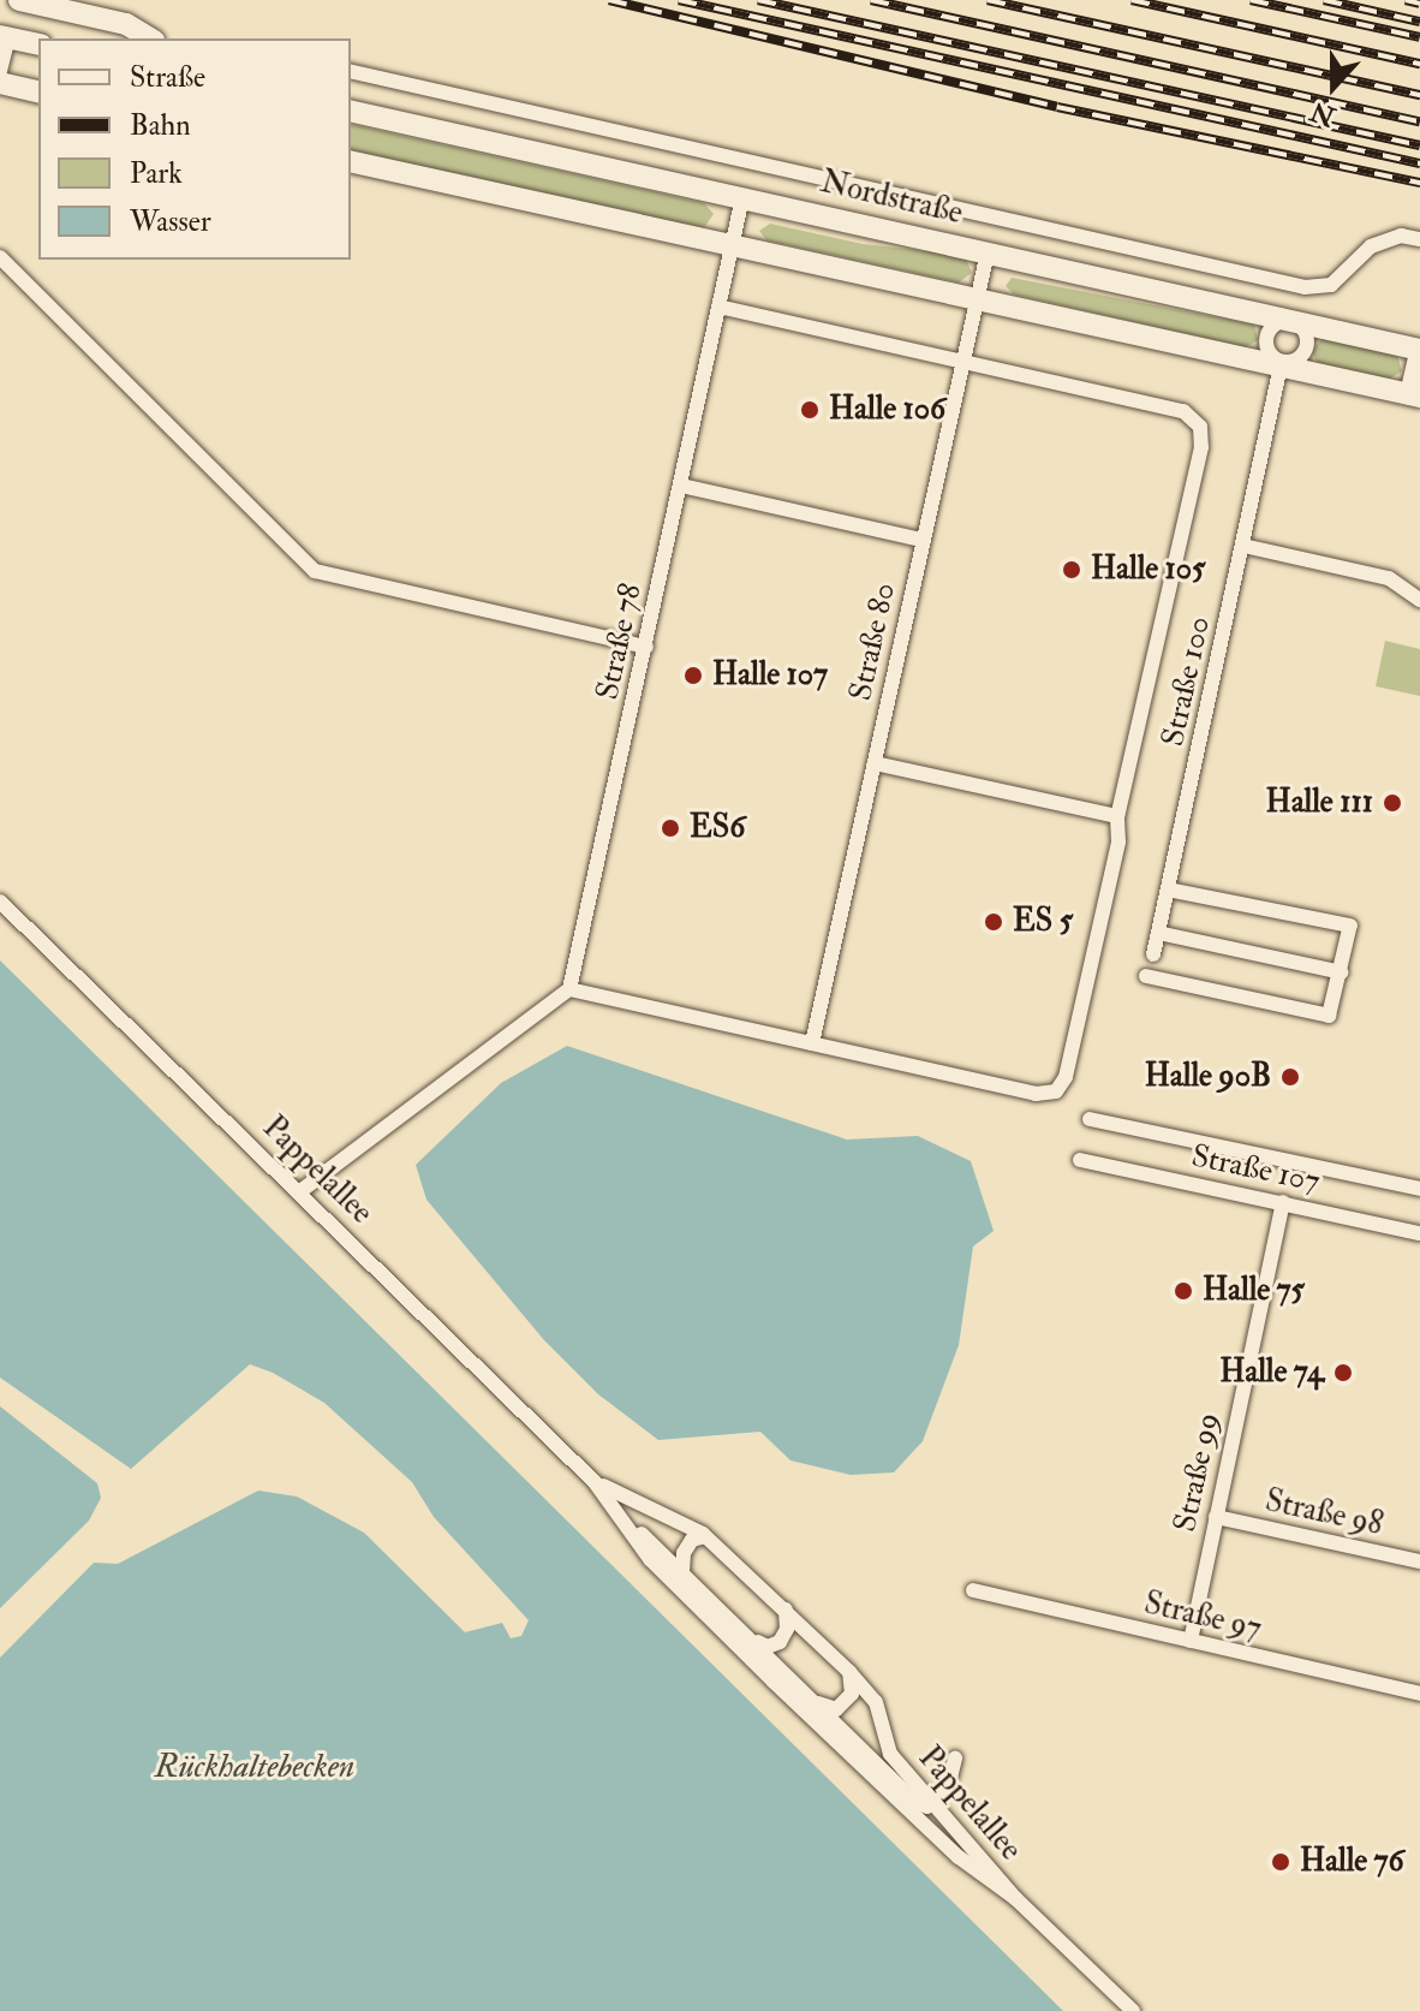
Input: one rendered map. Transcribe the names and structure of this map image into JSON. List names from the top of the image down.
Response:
{
  "streets": {
    "street": [
      "Nordstraße",
      "Straße 78",
      "Straße 80",
      "Straße 100",
      "Straße 107",
      "Pappelallee",
      "Straße 99",
      "Straße 98",
      "Straße 97"
    ]
  },
  "crossings": [
    ["Nordstraße", "Straße 78"],
    ["Nordstraße", "Straße 80"],
    ["Nordstraße", "Straße 100"],
    ["Straße 107", "Straße 99"],
    ["Straße 99", "Straße 98"],
    ["Straße 99", "Straße 97"]
  ],
  "water": ["Rückhaltebecken"],
  "places": [
    "Halle 106",
    "Halle 105",
    "Halle 107",
    "Halle 111",
    "ES6",
    "ES 5",
    "Halle 90B",
    "Halle 75",
    "Halle 74",
    "Halle 76"
  ],
  "legend": [
    "Straße",
    "Bahn",
    "Park",
    "Wasser"
  ],
  "north": "bottom"
}
